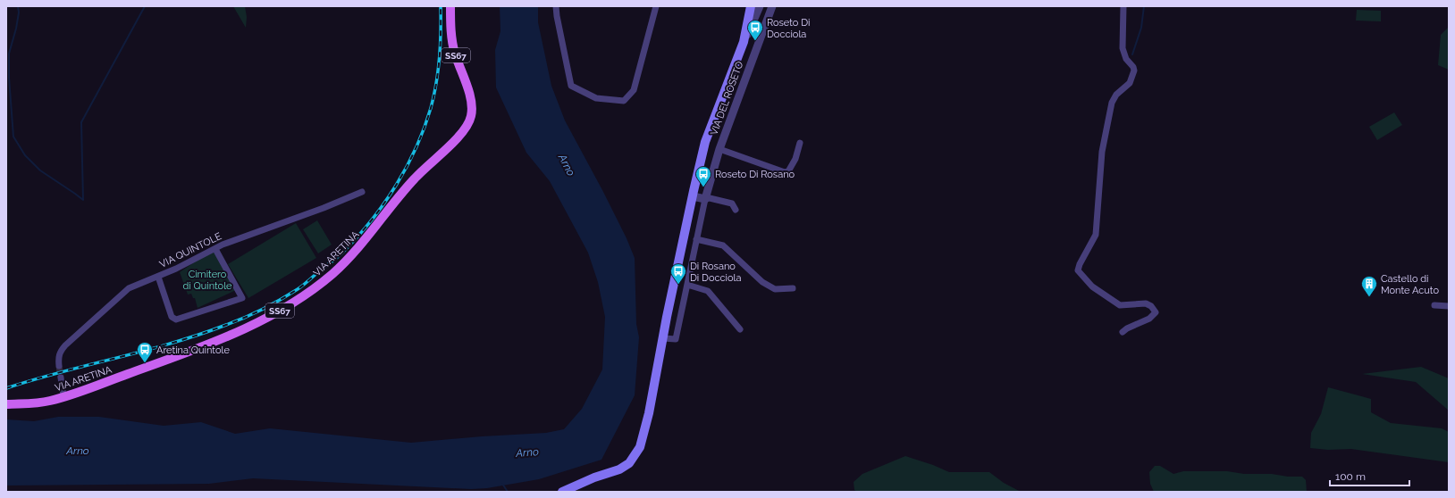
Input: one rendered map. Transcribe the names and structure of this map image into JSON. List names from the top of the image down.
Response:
{
  "streets": {
    "main road": ["SS67", "VIA ARETINA"],
    "street": ["VIA DEL ROSETO", "VIA QUINTOLE"]
  },
  "water": ["Arno"],
  "parks": ["Cimitero di Quintole"],
  "places": {
    "bus stop": [
      "Roseto Di Docciola",
      "Roseto Di Rosano",
      "Di Rosano Di Docciola",
      "Aretina Quintole"
    ],
    "building": ["Castello di Monte Acuto"]
  },
  "scale_bar": "100 m"
}
